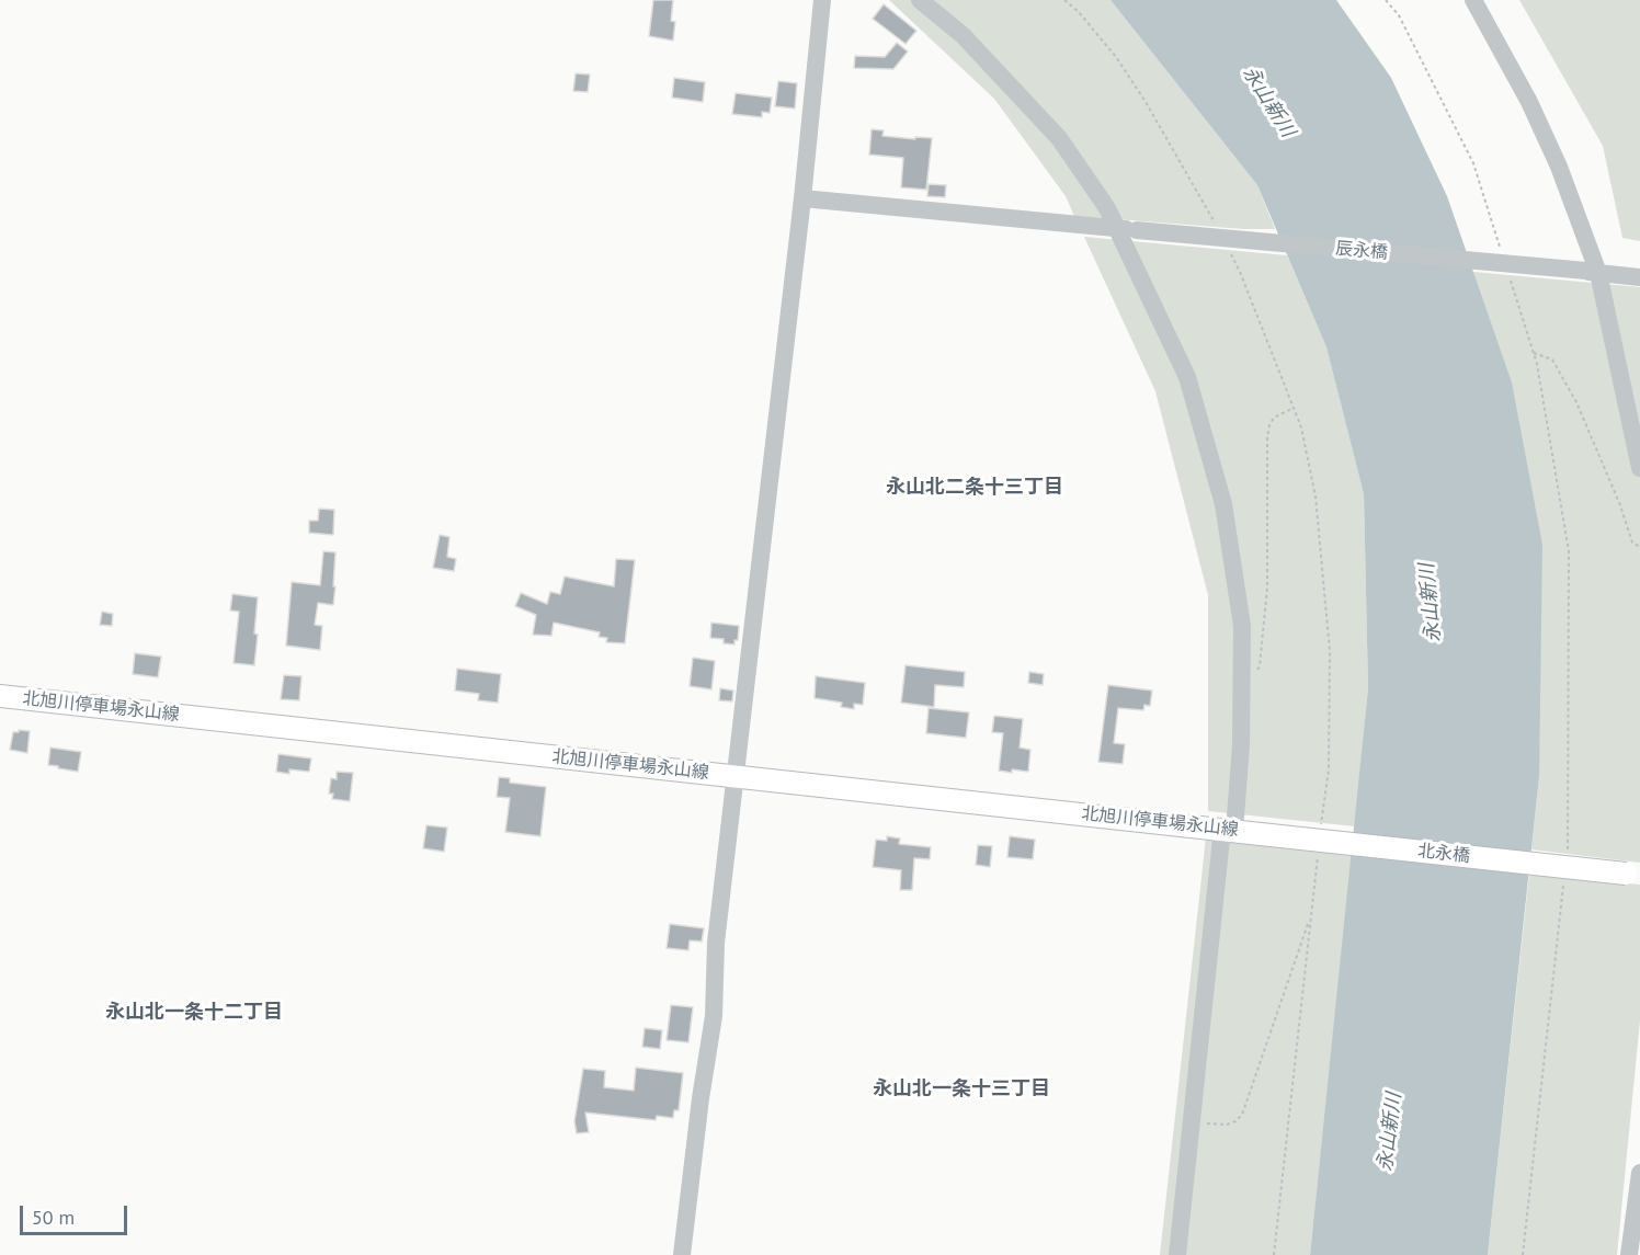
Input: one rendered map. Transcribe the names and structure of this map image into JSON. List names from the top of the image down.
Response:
{
  "streets": {
    "main road": ["北旭川停車場永山線", "北永橋"],
    "street": ["辰永橋"]
  },
  "crossings": [
    ["北旭川停車場永山線", "北永橋"]
  ],
  "districts": ["永山北二条十三丁目", "永山北一条十二丁目", "永山北一条十三丁目"],
  "water": ["永山新川"],
  "scale_bar": "50 m"
}
